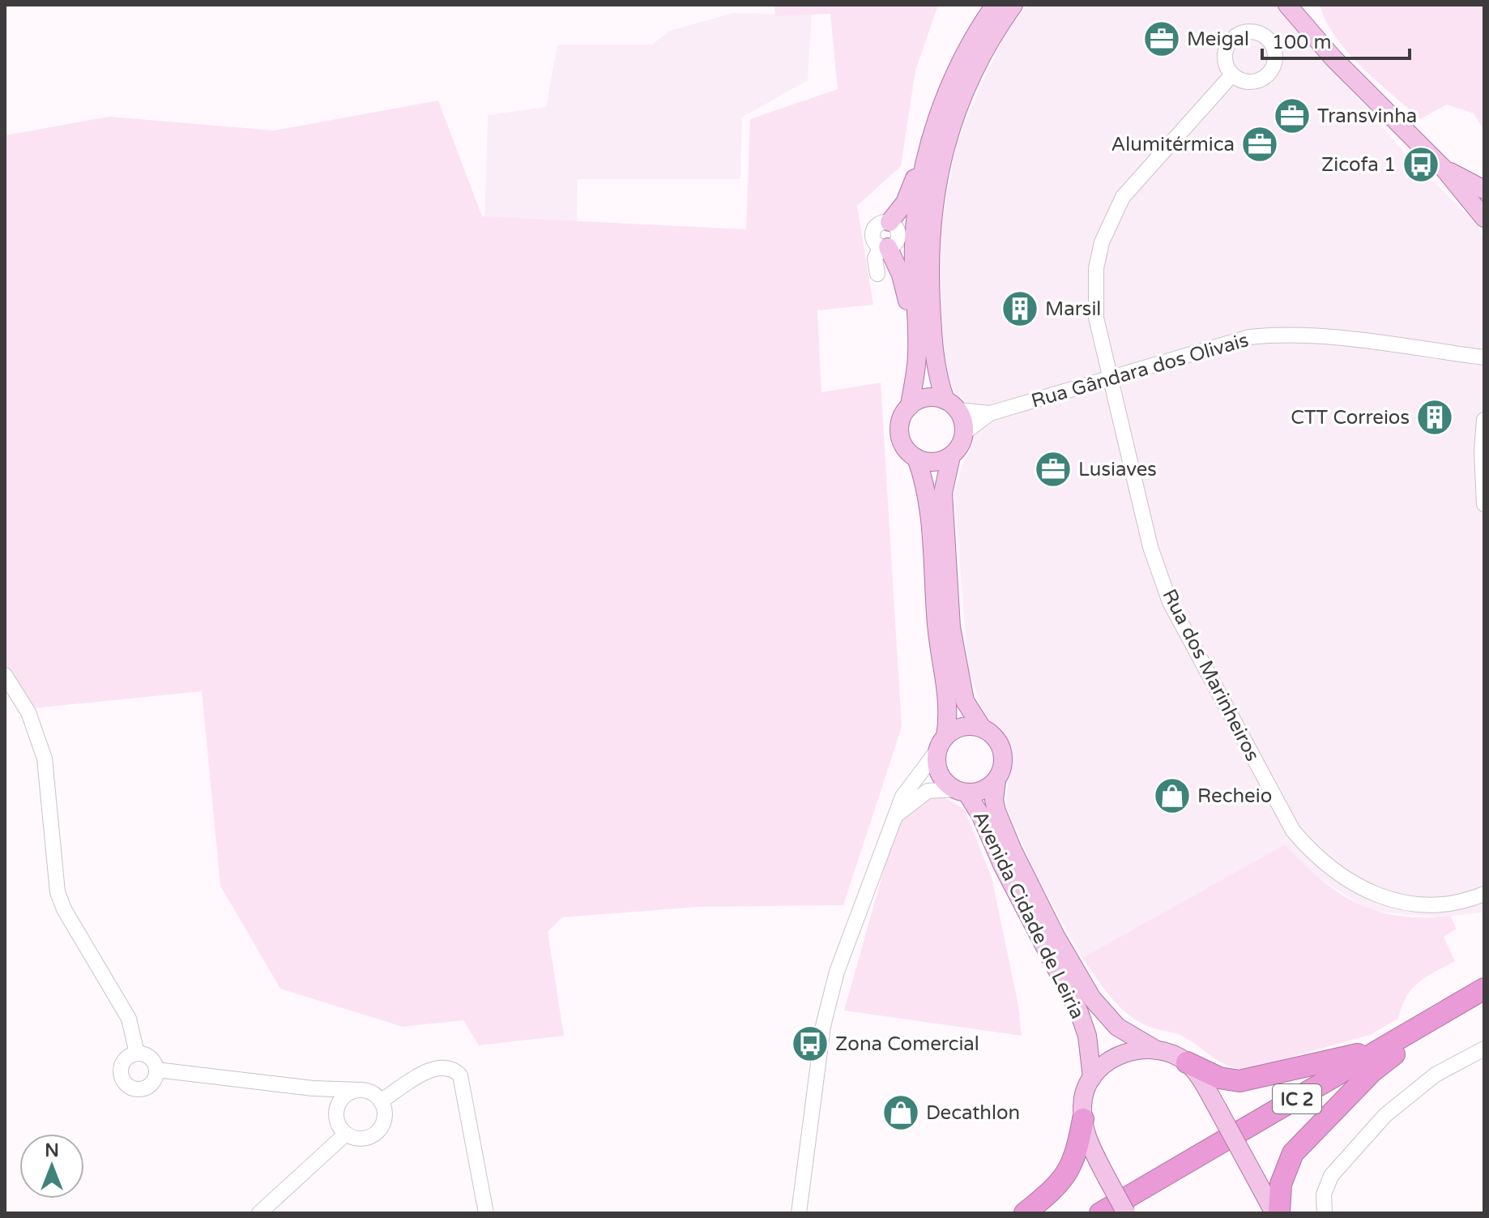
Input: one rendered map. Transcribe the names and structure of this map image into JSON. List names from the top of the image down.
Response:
{
  "streets": {
    "highway": ["IC 2"],
    "main road": ["Avenida Cidade de Leiria"],
    "street": ["Rua Gândara dos Olivais", "Rua dos Marinheiros"]
  },
  "crossings": [
    ["Rua Gândara dos Olivais", "Rua dos Marinheiros"]
  ],
  "places": {
    "office": [
      "Meigal",
      "Transvinha",
      "Alumitérmica",
      "Lusiaves"
    ],
    "bus stop": ["Zicofa 1", "Zona Comercial"],
    "building": ["Marsil", "CTT Correios"],
    "shop": ["Recheio", "Decathlon"]
  },
  "scale_bar": "100 m",
  "north": "top"
}
